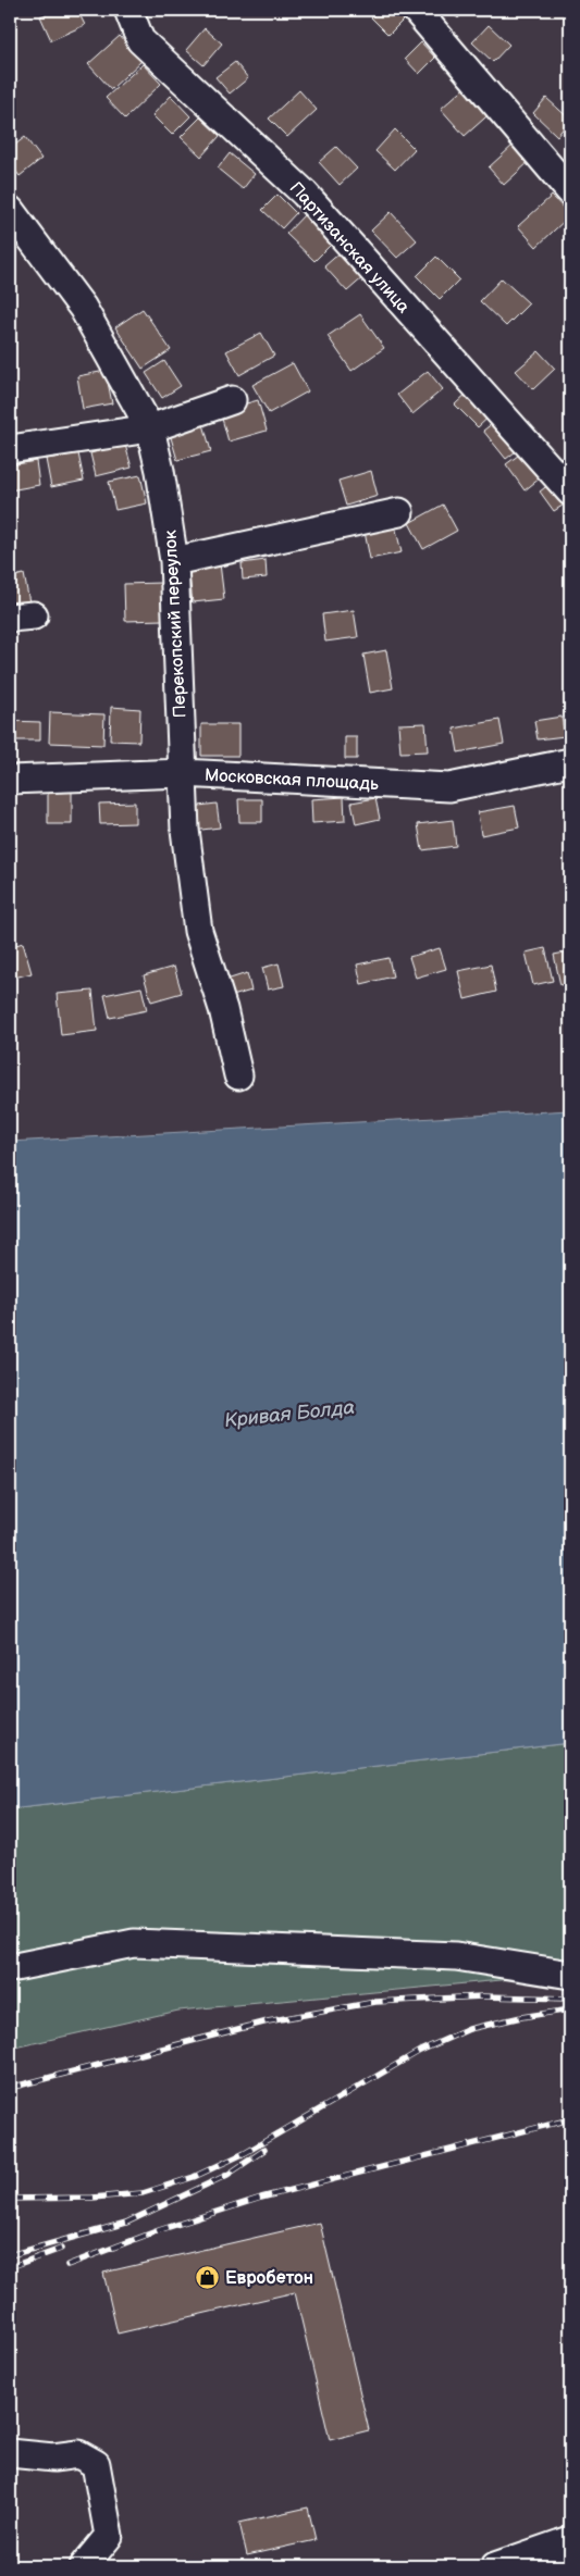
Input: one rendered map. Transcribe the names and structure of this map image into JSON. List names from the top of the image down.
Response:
{
  "streets": {
    "street": ["Партизанская улица", "Перекопский переулок", "Московская площадь"]
  },
  "crossings": [
    ["Перекопский переулок", "Московская площадь"]
  ],
  "water": ["Кривая Болда"],
  "places": {
    "shop": ["Евробетон"]
  }
}
